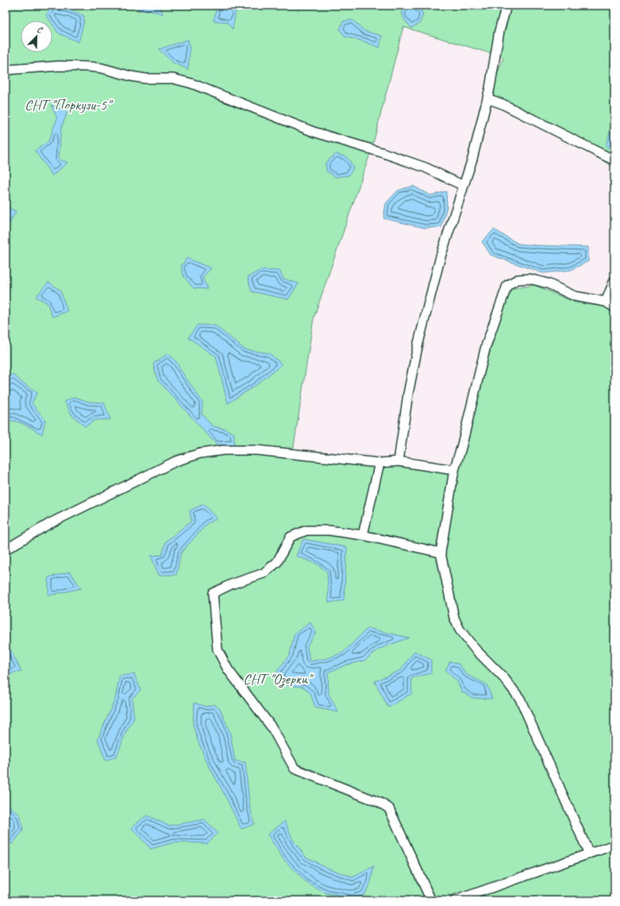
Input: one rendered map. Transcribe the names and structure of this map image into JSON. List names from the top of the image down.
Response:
{
  "parks": ["СНТ \"Поркузи-5\"", "СНТ \"Озерки\""],
  "north": "top right"
}
